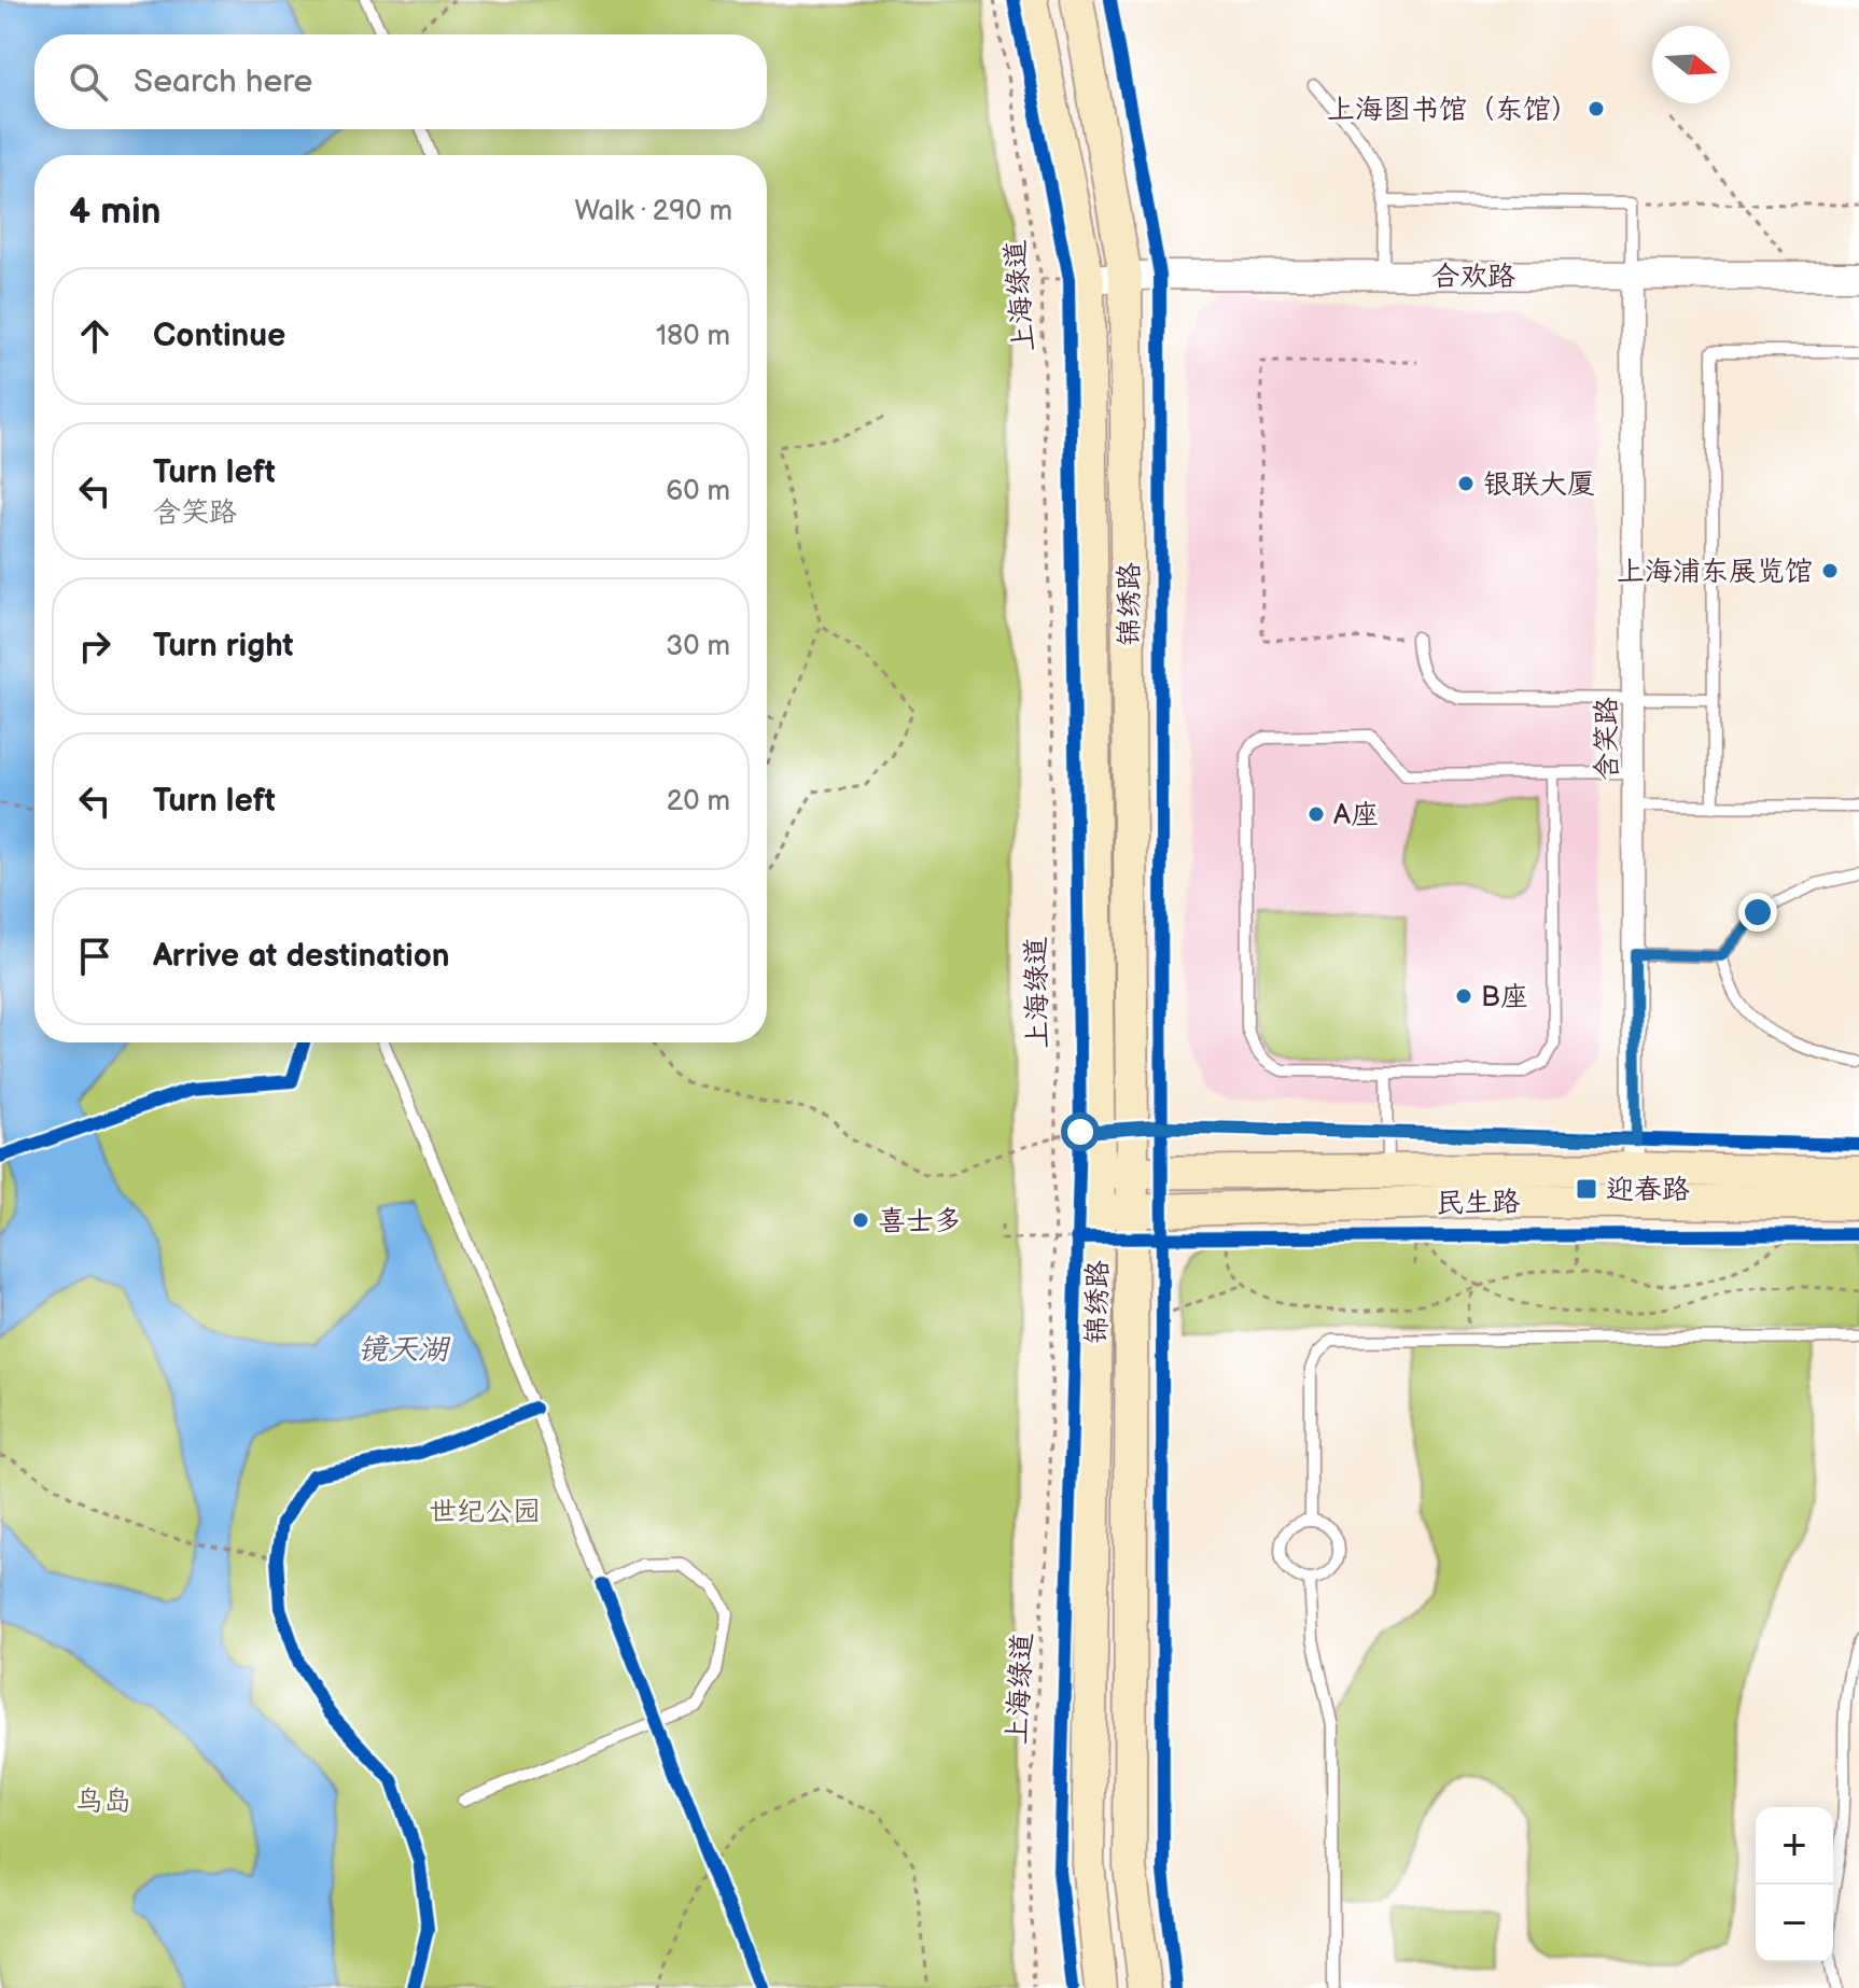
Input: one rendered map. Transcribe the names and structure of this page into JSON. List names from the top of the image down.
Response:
{
  "streets": {
    "main road": ["锦绣路", "民生路"],
    "street": ["合欢路", "含笑路"],
    "path": ["上海绿道"]
  },
  "crossings": [
    ["合欢路", "锦绣路"],
    ["合欢路", "含笑路"],
    ["锦绣路", "民生路"],
    ["含笑路", "民生路"]
  ],
  "water": ["镜天湖"],
  "parks": ["世纪公园", "鸟岛"],
  "places": {
    "other": [
      "上海图书馆（东馆）",
      "银联大厦",
      "上海浦东展览馆",
      "A座",
      "B座",
      "喜士多"
    ],
    "transit": ["迎春路"]
  },
  "north": "right",
  "page": {
    "search": "Search here",
    "heading": ["4 min", "Walk · 290 m"],
    "list": [
      ["Continue", "180 m"],
      ["Turn left", "含笑路", "60 m"],
      ["Turn right", "30 m"],
      ["Turn left", "20 m"],
      "Arrive at destination"
    ],
    "map_buttons": ["+", "−"]
  }
}
